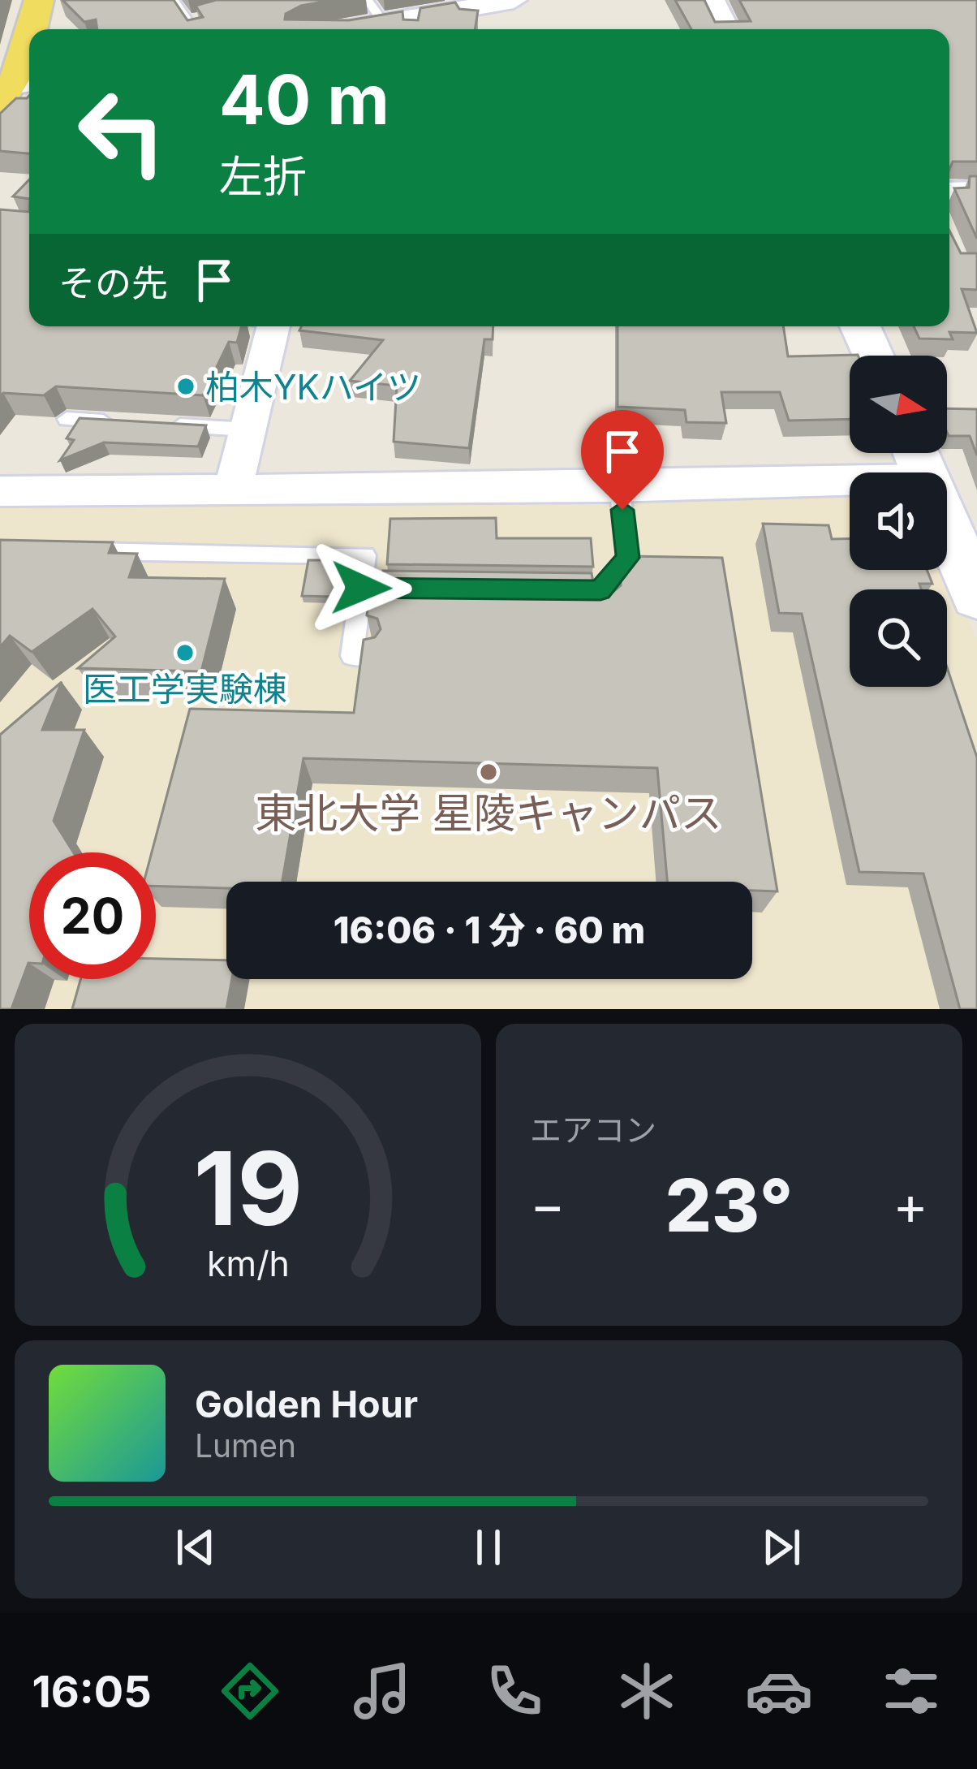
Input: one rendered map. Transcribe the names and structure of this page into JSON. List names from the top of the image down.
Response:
{
  "places": ["柏木YKハイツ", "医工学実験棟", "東北大学 星陵キャンパス"],
  "north": "right",
  "page": {
    "turn": ["40 m", "左折"],
    "then": "その先",
    "limit": "20",
    "trip": "16:06 · 1 分 · 60 m",
    "tile": "エアコン",
    "heat": ["−", "23°", "+"],
    "song": ["Golden Hour", "Lumen"],
    "tabs": "16:05",
    "gauge": ["19", "km/h"]
  }
}
